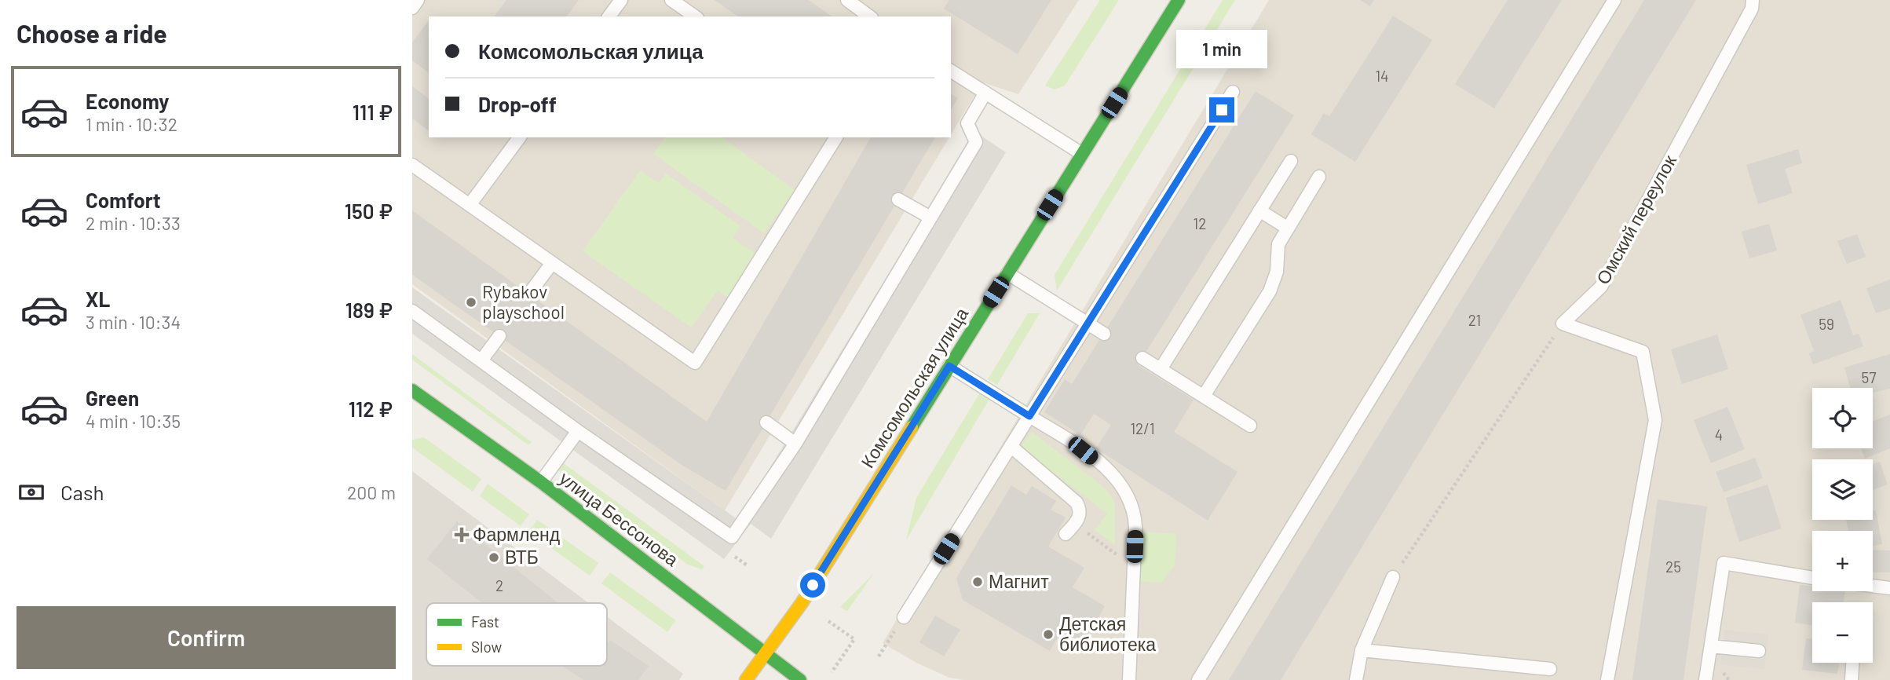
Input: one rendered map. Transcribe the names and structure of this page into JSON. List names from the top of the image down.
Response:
{
  "streets": {
    "main road": ["Комсомольская улица", "улица Бессонова"],
    "lane": ["Омский переулок"]
  },
  "crossings": [
    ["Комсомольская улица", "улица Бессонова"]
  ],
  "places": {
    "other": [
      "Rybakov playschool",
      "ВТБ",
      "Магнит",
      "Детская библиотека"
    ],
    "health": ["Фармленд"]
  },
  "house_numbers": [
    "14",
    "12",
    "21",
    "59",
    "57",
    "12/1",
    "4",
    "25",
    "2"
  ],
  "legend": ["Fast", "Slow"],
  "page": {
    "heading": "Choose a ride",
    "banner": ["Комсомольская улица", "Drop-off"],
    "bubble": "1 min",
    "list": [
      {
        "name": "Economy",
        "note": "1 min · 10:32",
        "value": "111 ₽"
      },
      {
        "name": "Comfort",
        "note": "2 min · 10:33",
        "value": "150 ₽"
      },
      {
        "name": "XL",
        "note": "3 min · 10:34",
        "value": "189 ₽"
      },
      {
        "name": "Green",
        "note": "4 min · 10:35",
        "value": "112 ₽"
      }
    ],
    "map_buttons": ["+", "−"],
    "pay": ["Cash", "200 m"],
    "buttons": "Confirm"
  }
}
